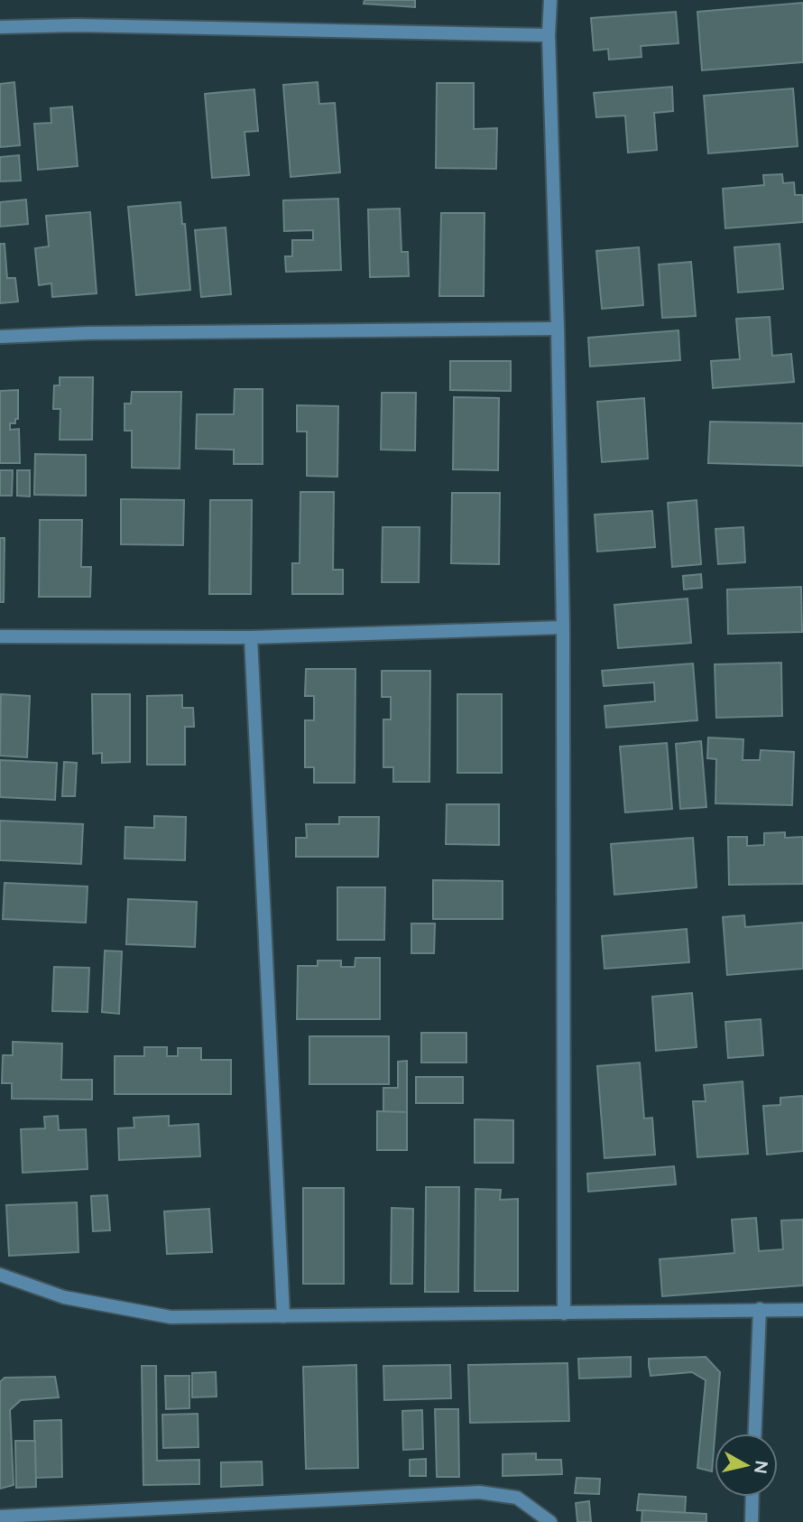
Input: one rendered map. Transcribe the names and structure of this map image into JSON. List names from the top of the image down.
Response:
{
  "north": "right"
}
